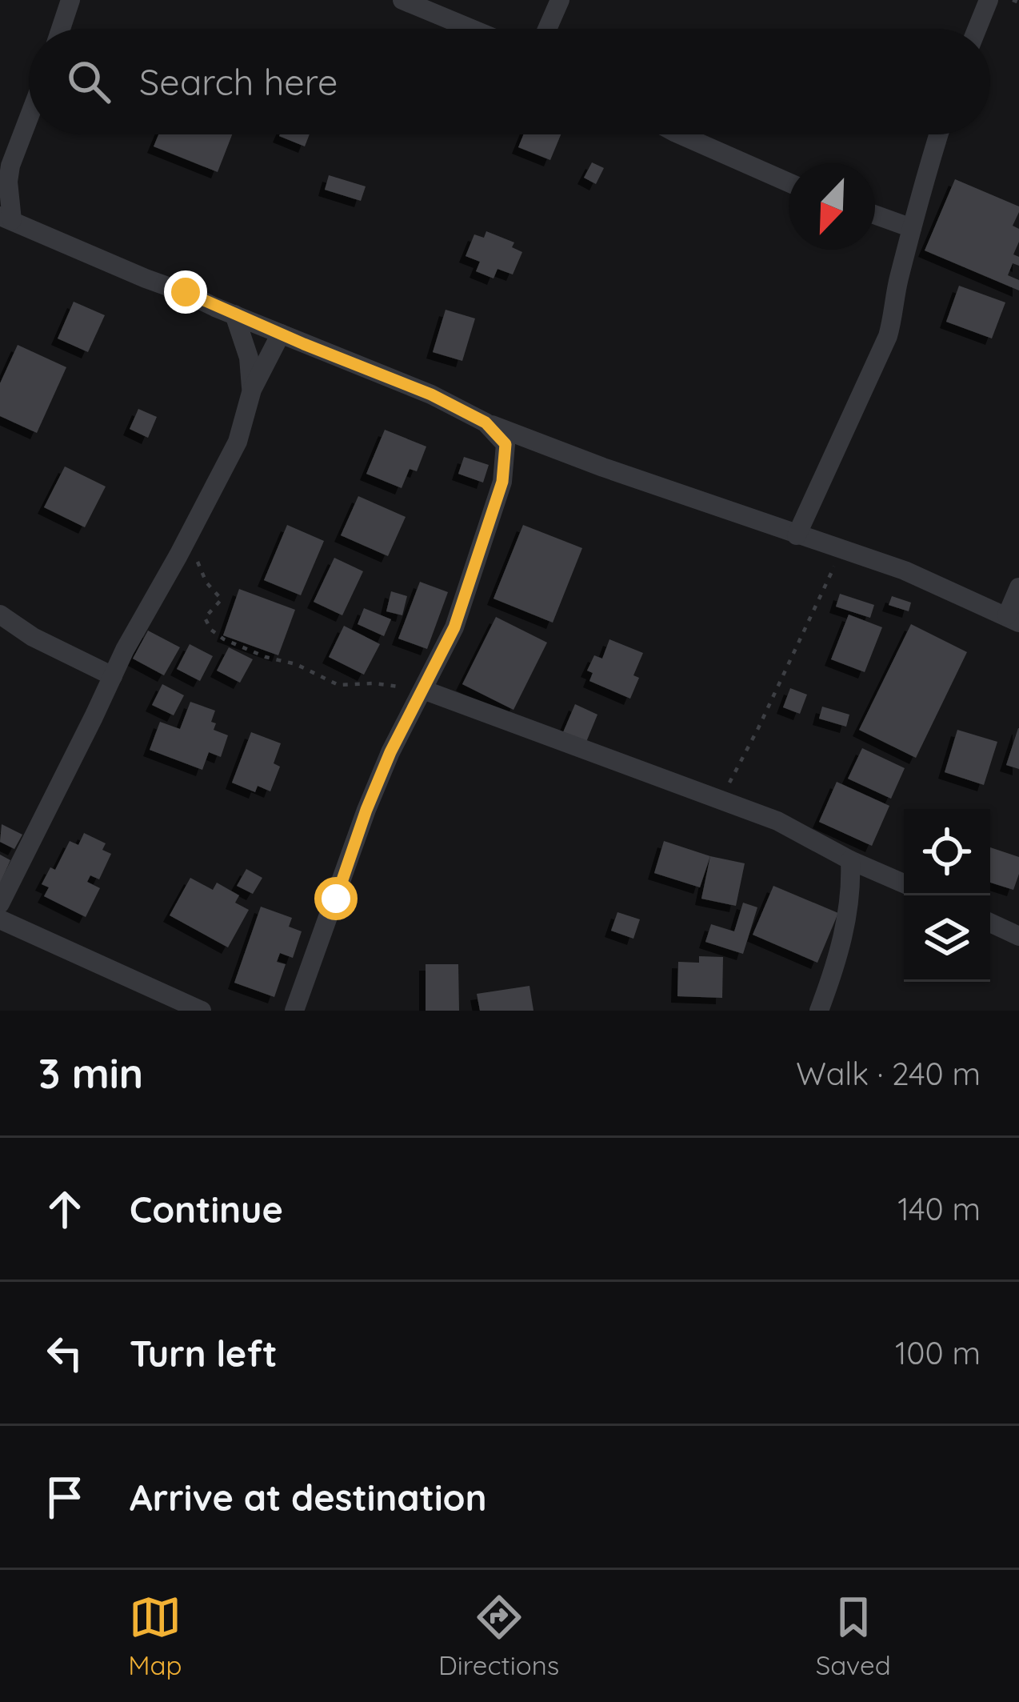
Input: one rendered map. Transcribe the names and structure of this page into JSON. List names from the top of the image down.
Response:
{
  "north": "bottom left",
  "page": {
    "search": "Search here",
    "heading": ["3 min", "Walk · 240 m"],
    "list": [
      ["Continue", "140 m"],
      ["Turn left", "100 m"],
      "Arrive at destination"
    ],
    "nav": ["Map", "Directions", "Saved"]
  }
}
